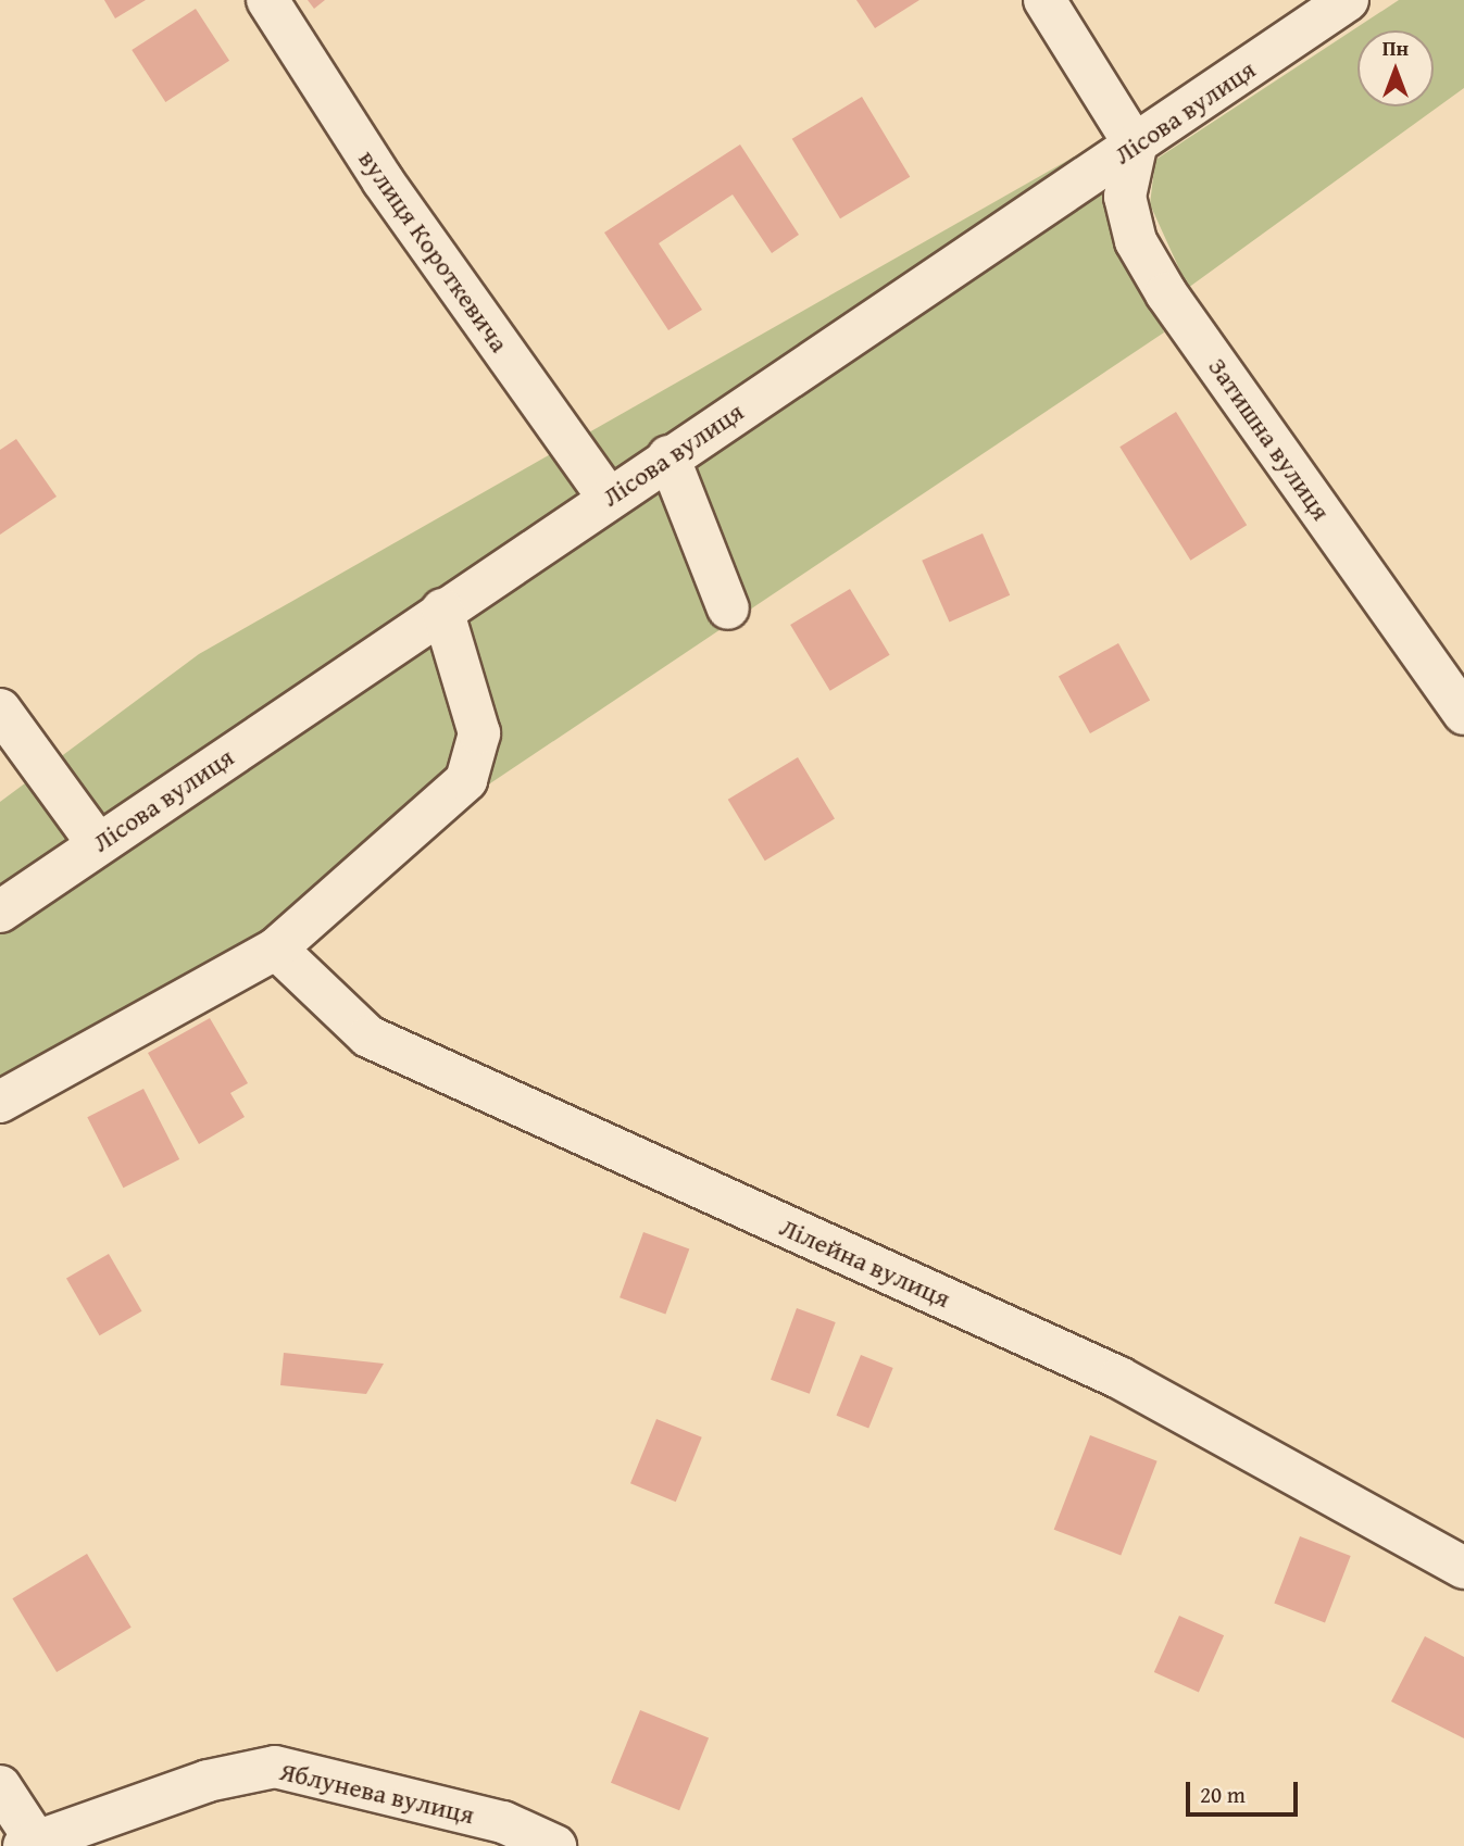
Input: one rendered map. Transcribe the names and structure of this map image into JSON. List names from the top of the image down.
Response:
{
  "streets": {
    "street": [
      "Лісова вулиця",
      "вулиця Короткевича",
      "Затишна вулиця",
      "Лілейна вулиця",
      "Яблунева вулиця"
    ]
  },
  "crossings": [
    ["Лісова вулиця", "вулиця Короткевича"],
    ["Лісова вулиця", "Затишна вулиця"]
  ],
  "scale_bar": "20 m",
  "north": "top"
}
